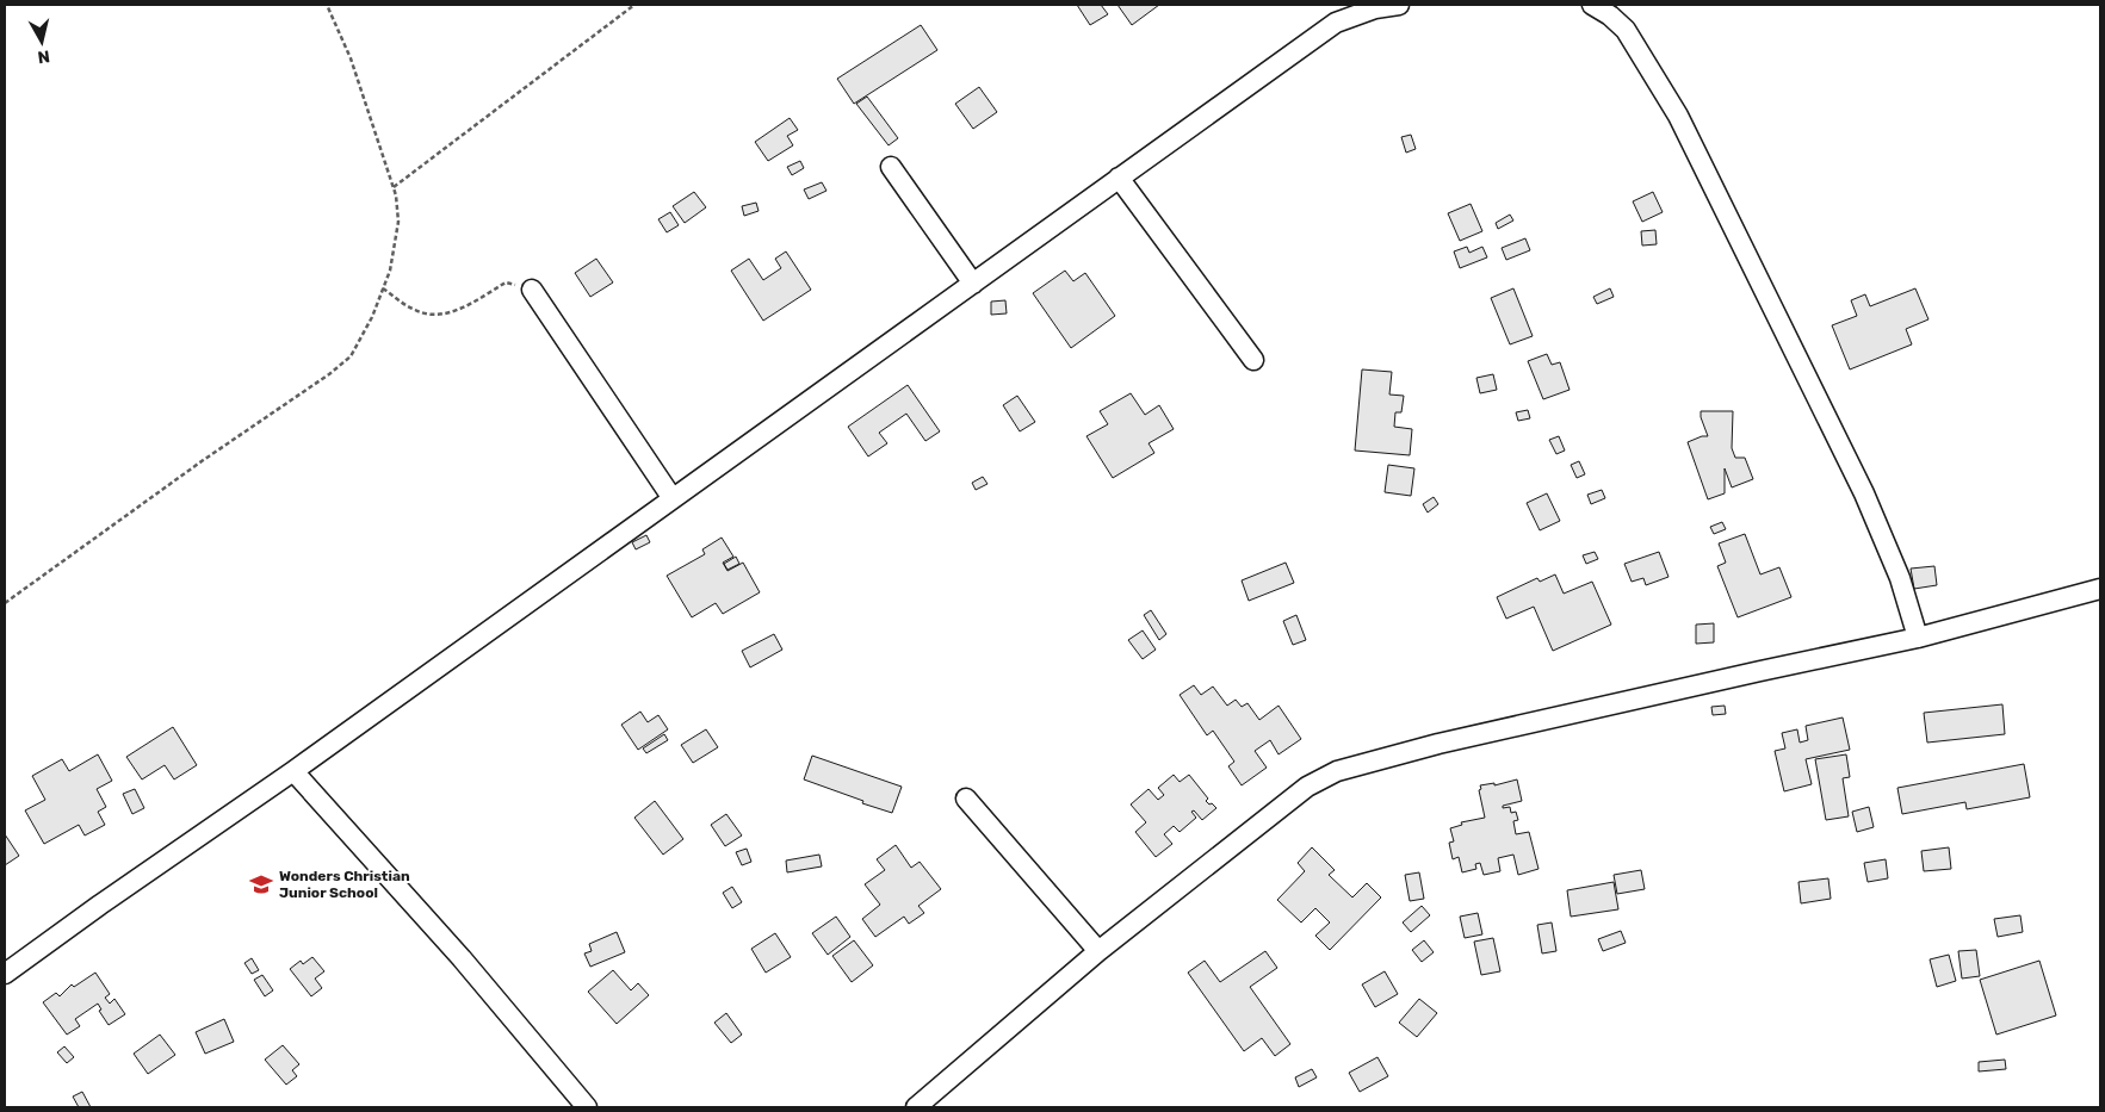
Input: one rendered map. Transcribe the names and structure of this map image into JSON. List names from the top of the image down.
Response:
{
  "places": {
    "school or university": ["Wonders Christian Junior School"]
  },
  "north": "bottom"
}
